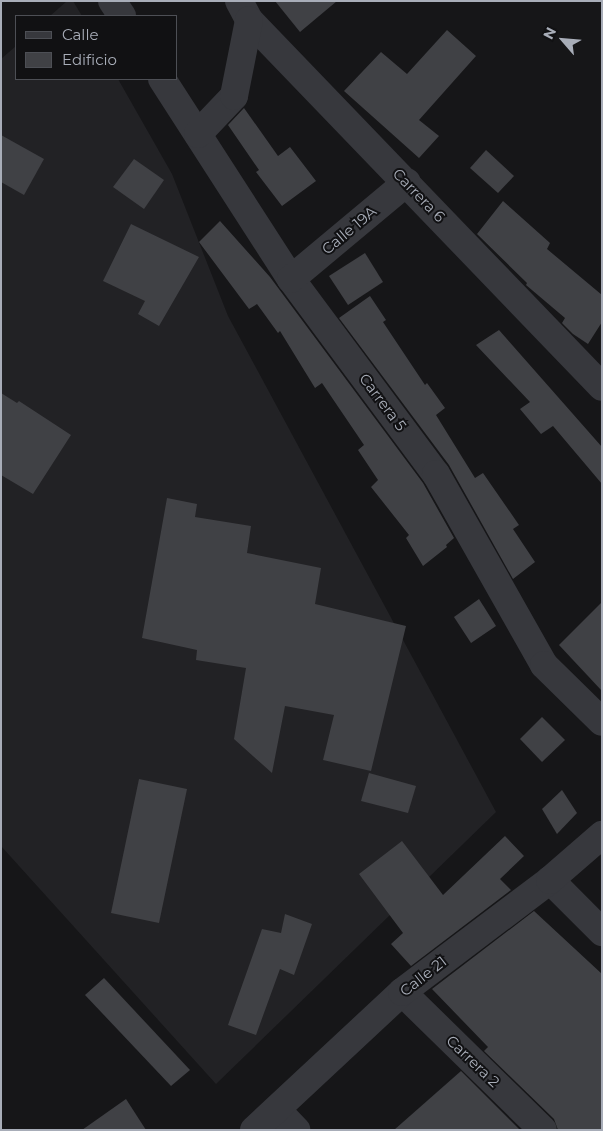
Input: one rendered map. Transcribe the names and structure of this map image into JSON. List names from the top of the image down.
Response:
{
  "streets": {
    "street": [
      "Carrera 6",
      "Calle 19A",
      "Carrera 5",
      "Calle 21",
      "Carrera 2"
    ]
  },
  "crossings": [
    ["Carrera 6", "Calle 19A"],
    ["Calle 19A", "Carrera 5"],
    ["Calle 21", "Carrera 2"]
  ],
  "legend": ["Calle", "Edificio"],
  "north": "top left"
}
